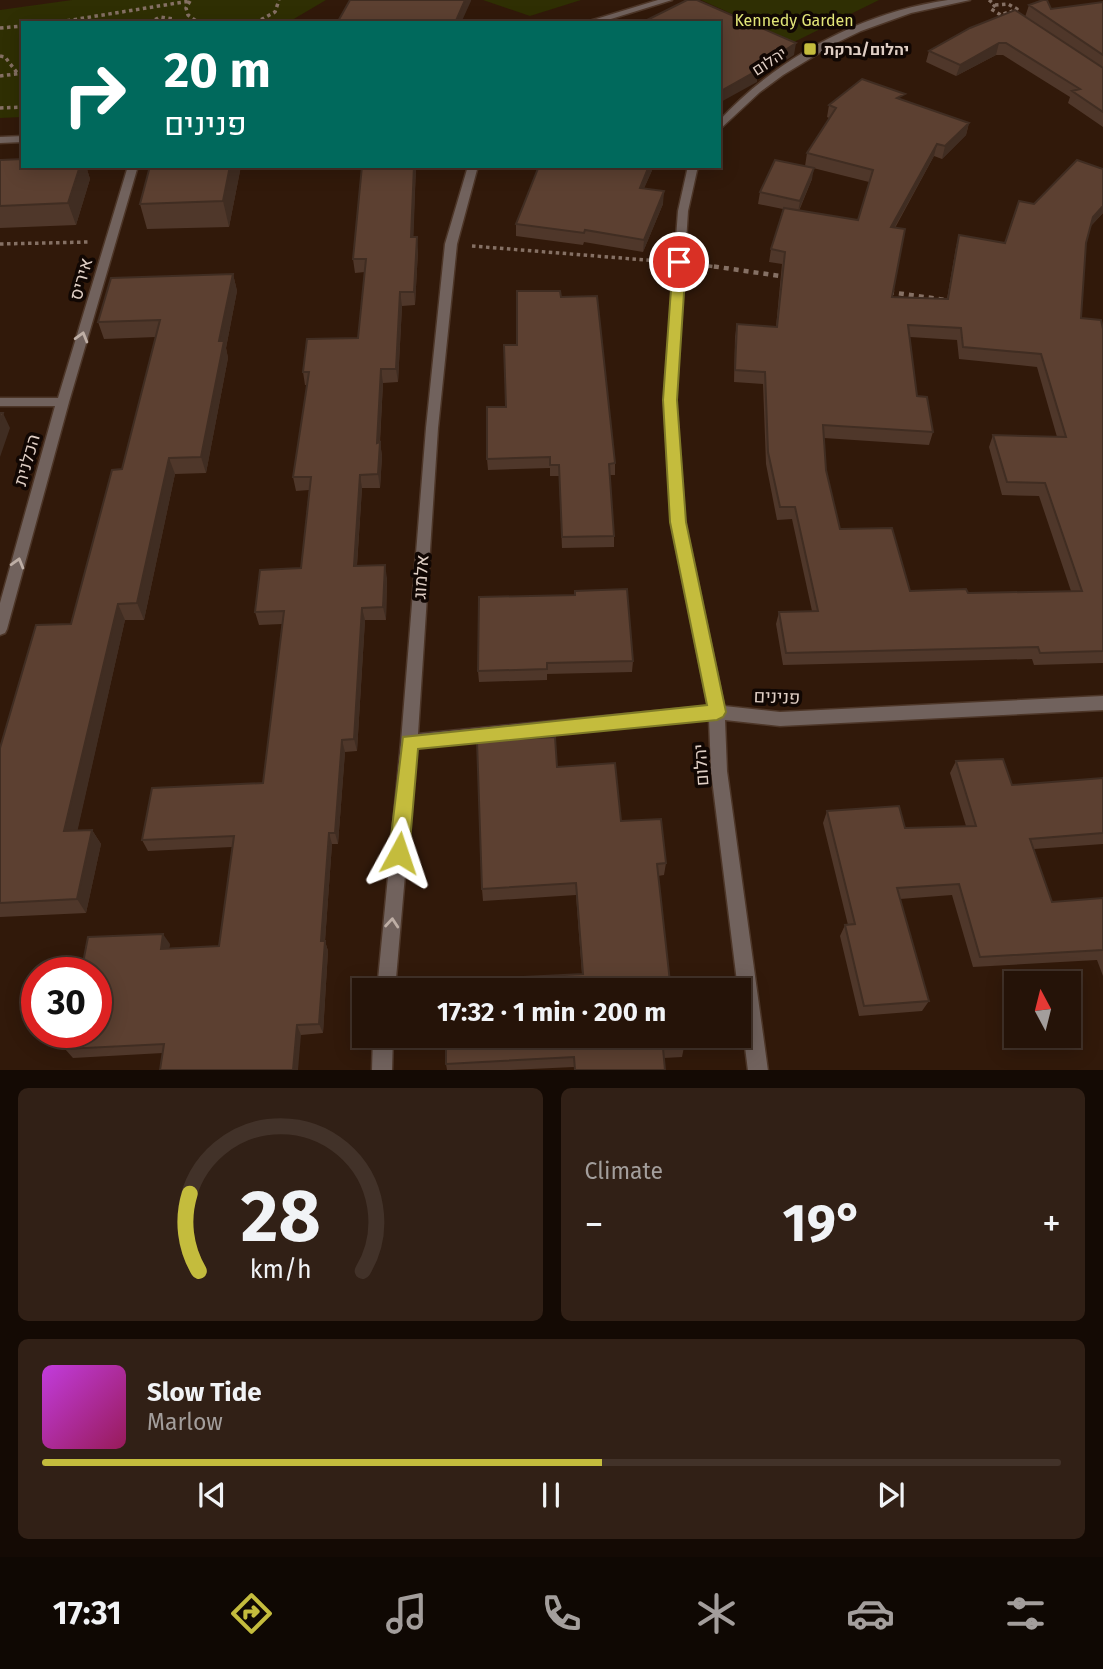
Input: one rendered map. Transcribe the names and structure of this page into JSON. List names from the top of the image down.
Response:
{
  "streets": {
    "street": [
      "יהלום",
      "איריס",
      "הכלנית",
      "אלמוג",
      "פנינים"
    ]
  },
  "crossings": [
    ["יהלום", "פנינים"],
    ["איריס", "הכלנית"],
    ["אלמוג", "פנינים"]
  ],
  "one_way": ["איריס", "הכלנית"],
  "parks": ["Kennedy Garden"],
  "places": {
    "transit": ["יהלום/ברקת"]
  },
  "north": "top",
  "page": {
    "turn": ["20 m", "פנינים"],
    "limit": "30",
    "trip": "17:32 · 1 min · 200 m",
    "tile": "Climate",
    "heat": ["−", "19°", "+"],
    "song": ["Slow Tide", "Marlow"],
    "tabs": "17:31",
    "gauge": ["28", "km/h"]
  }
}
